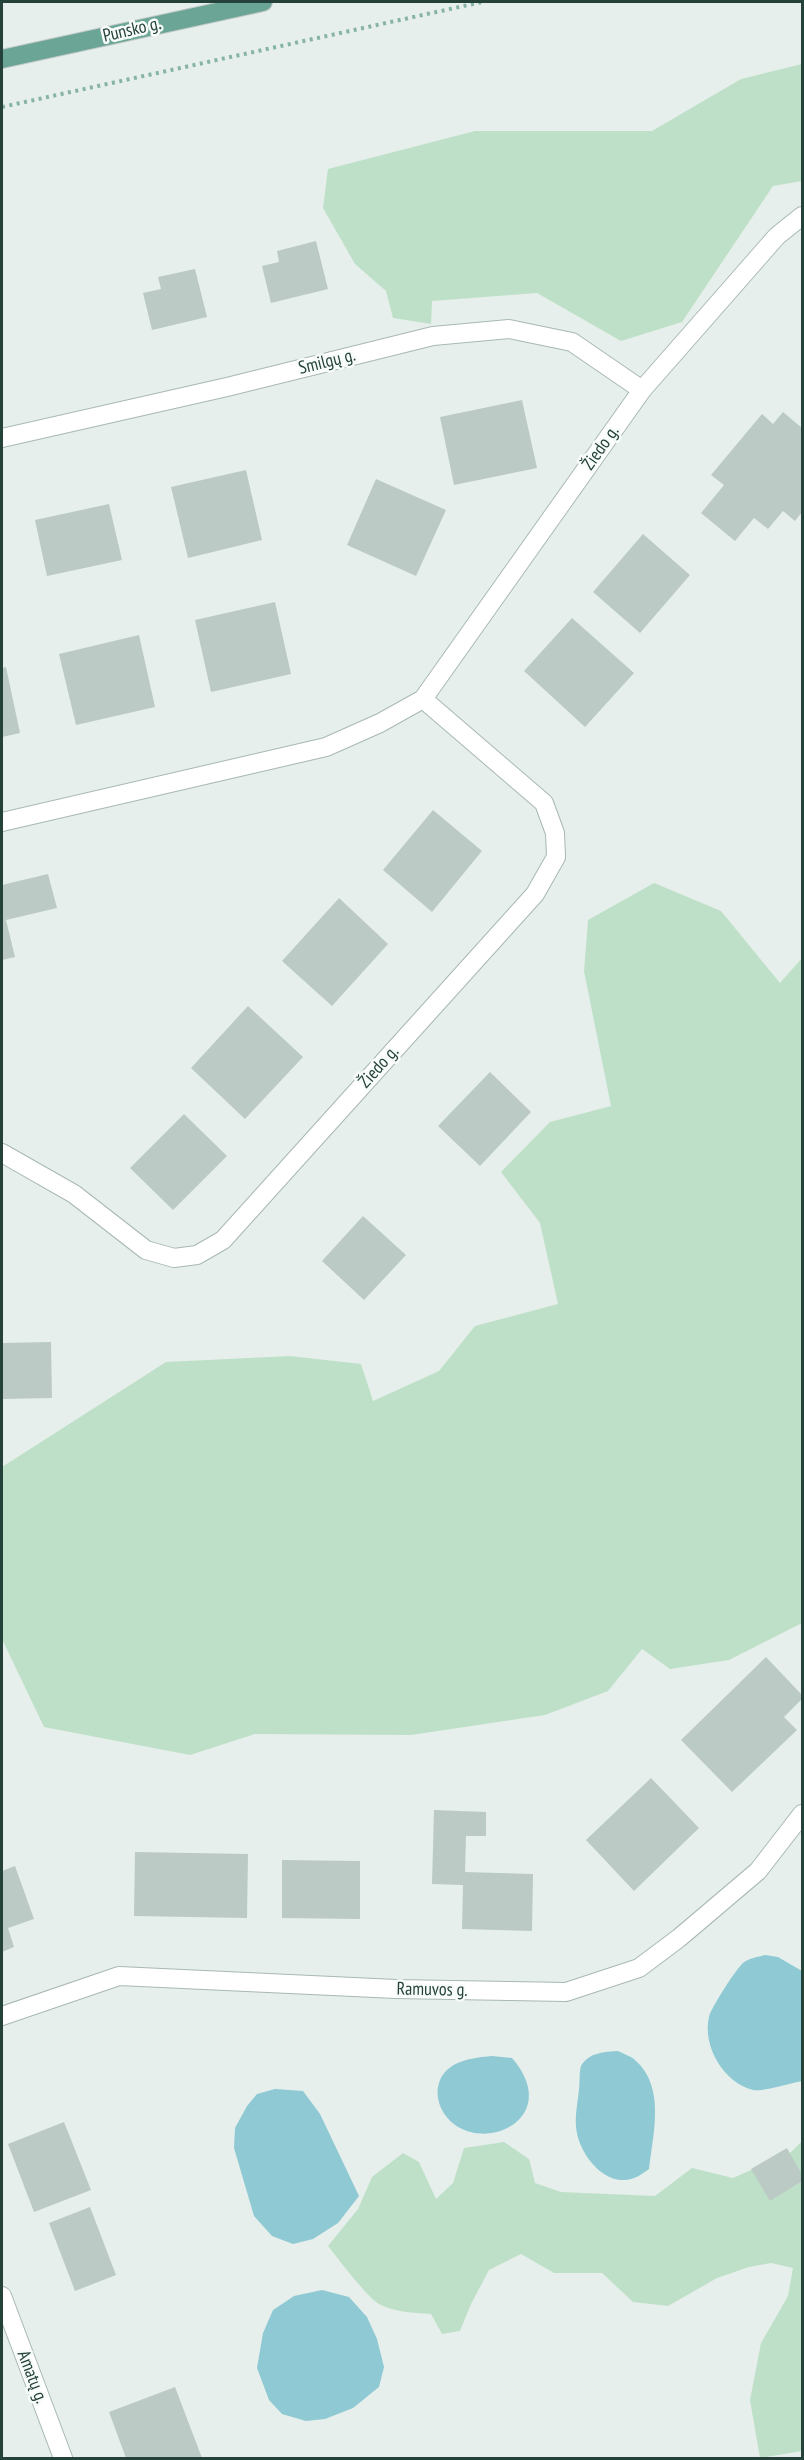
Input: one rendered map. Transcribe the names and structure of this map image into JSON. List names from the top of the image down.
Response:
{
  "streets": {
    "main road": ["Punsko g."],
    "street": [
      "Smilgų g.",
      "Žiedo g.",
      "Ramuvos g.",
      "Amatų g."
    ]
  },
  "crossings": [
    ["Smilgų g.", "Žiedo g."]
  ]
}
